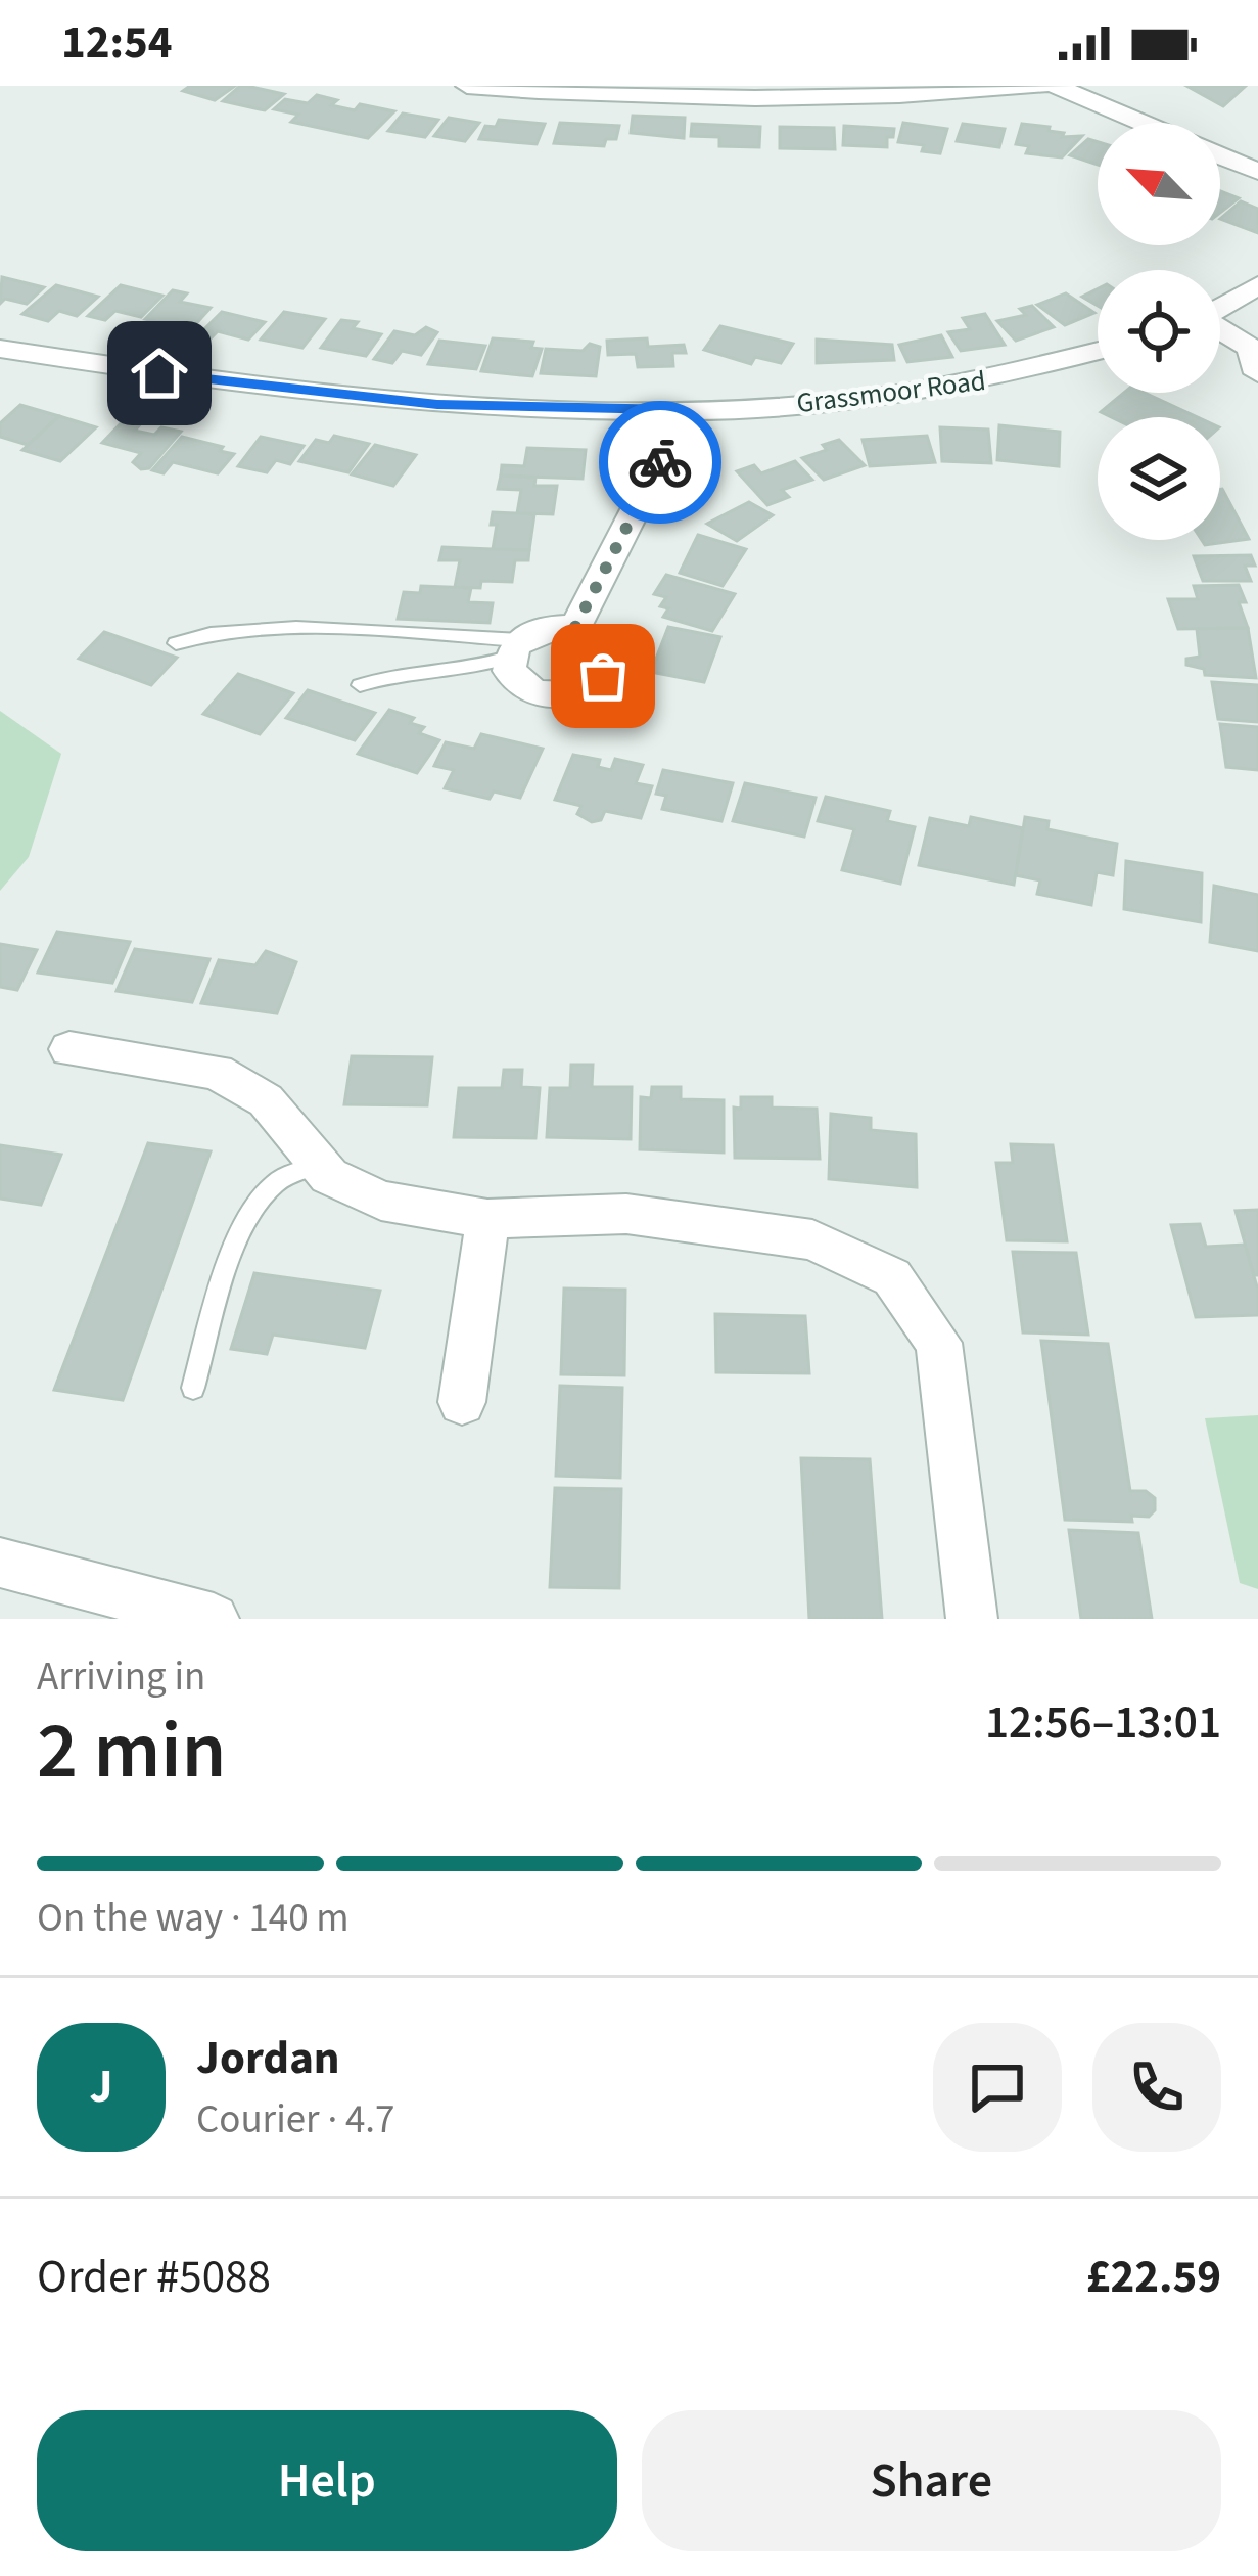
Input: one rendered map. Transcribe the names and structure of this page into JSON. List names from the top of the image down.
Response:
{
  "streets": {
    "street": ["Grassmoor Road"]
  },
  "north": "top left",
  "page": {
    "status": "12:54",
    "heading": ["2 min", "Arriving in", "12:56–13:01"],
    "panel": [
      "Jordan",
      "Courier · 4.7",
      "Order #5088",
      "£22.59"
    ],
    "bar": "On the way · 140 m",
    "round": "J",
    "buttons": ["Help", "Share"]
  }
}
